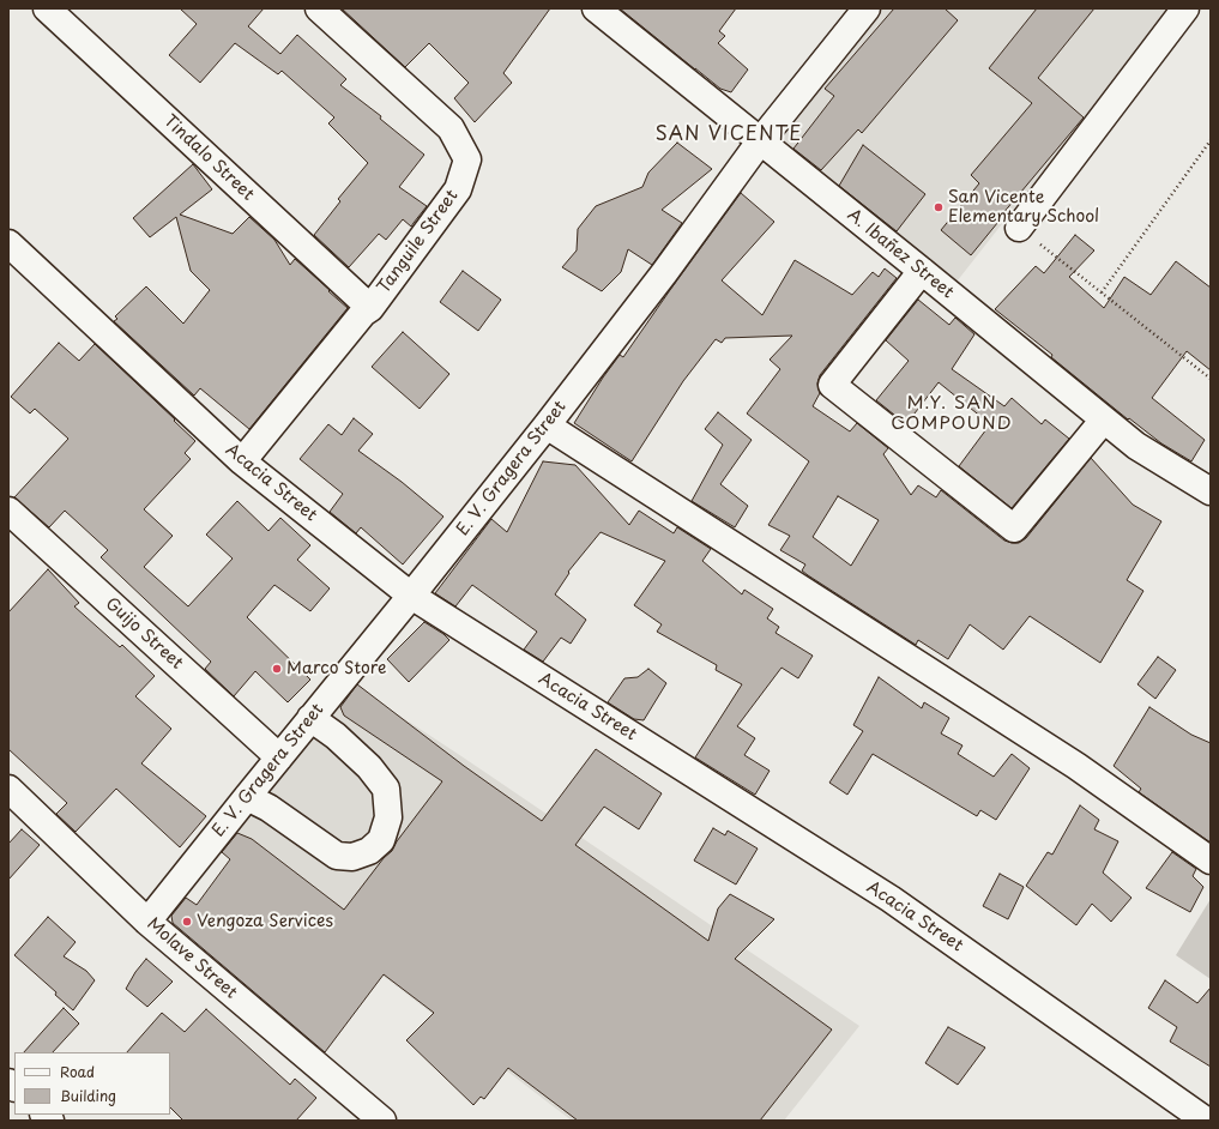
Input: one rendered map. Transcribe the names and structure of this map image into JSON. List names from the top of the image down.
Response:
{
  "streets": {
    "street": [
      "Tindalo Street",
      "Tanguile Street",
      "A. Ibañez Street",
      "E. V. Gragera Street",
      "Acacia Street",
      "Guijo Street",
      "Molave Street"
    ]
  },
  "crossings": [
    ["Tindalo Street", "Tanguile Street"],
    ["Tanguile Street", "Acacia Street"],
    ["A. Ibañez Street", "E. V. Gragera Street"],
    ["E. V. Gragera Street", "Acacia Street"],
    ["E. V. Gragera Street", "Guijo Street"],
    ["E. V. Gragera Street", "Molave Street"]
  ],
  "districts": ["SAN VICENTE", "M.Y. SAN COMPOUND"],
  "places": ["San Vicente Elementary School", "Marco Store", "Vengoza Services"],
  "legend": ["Road", "Building"]
}
